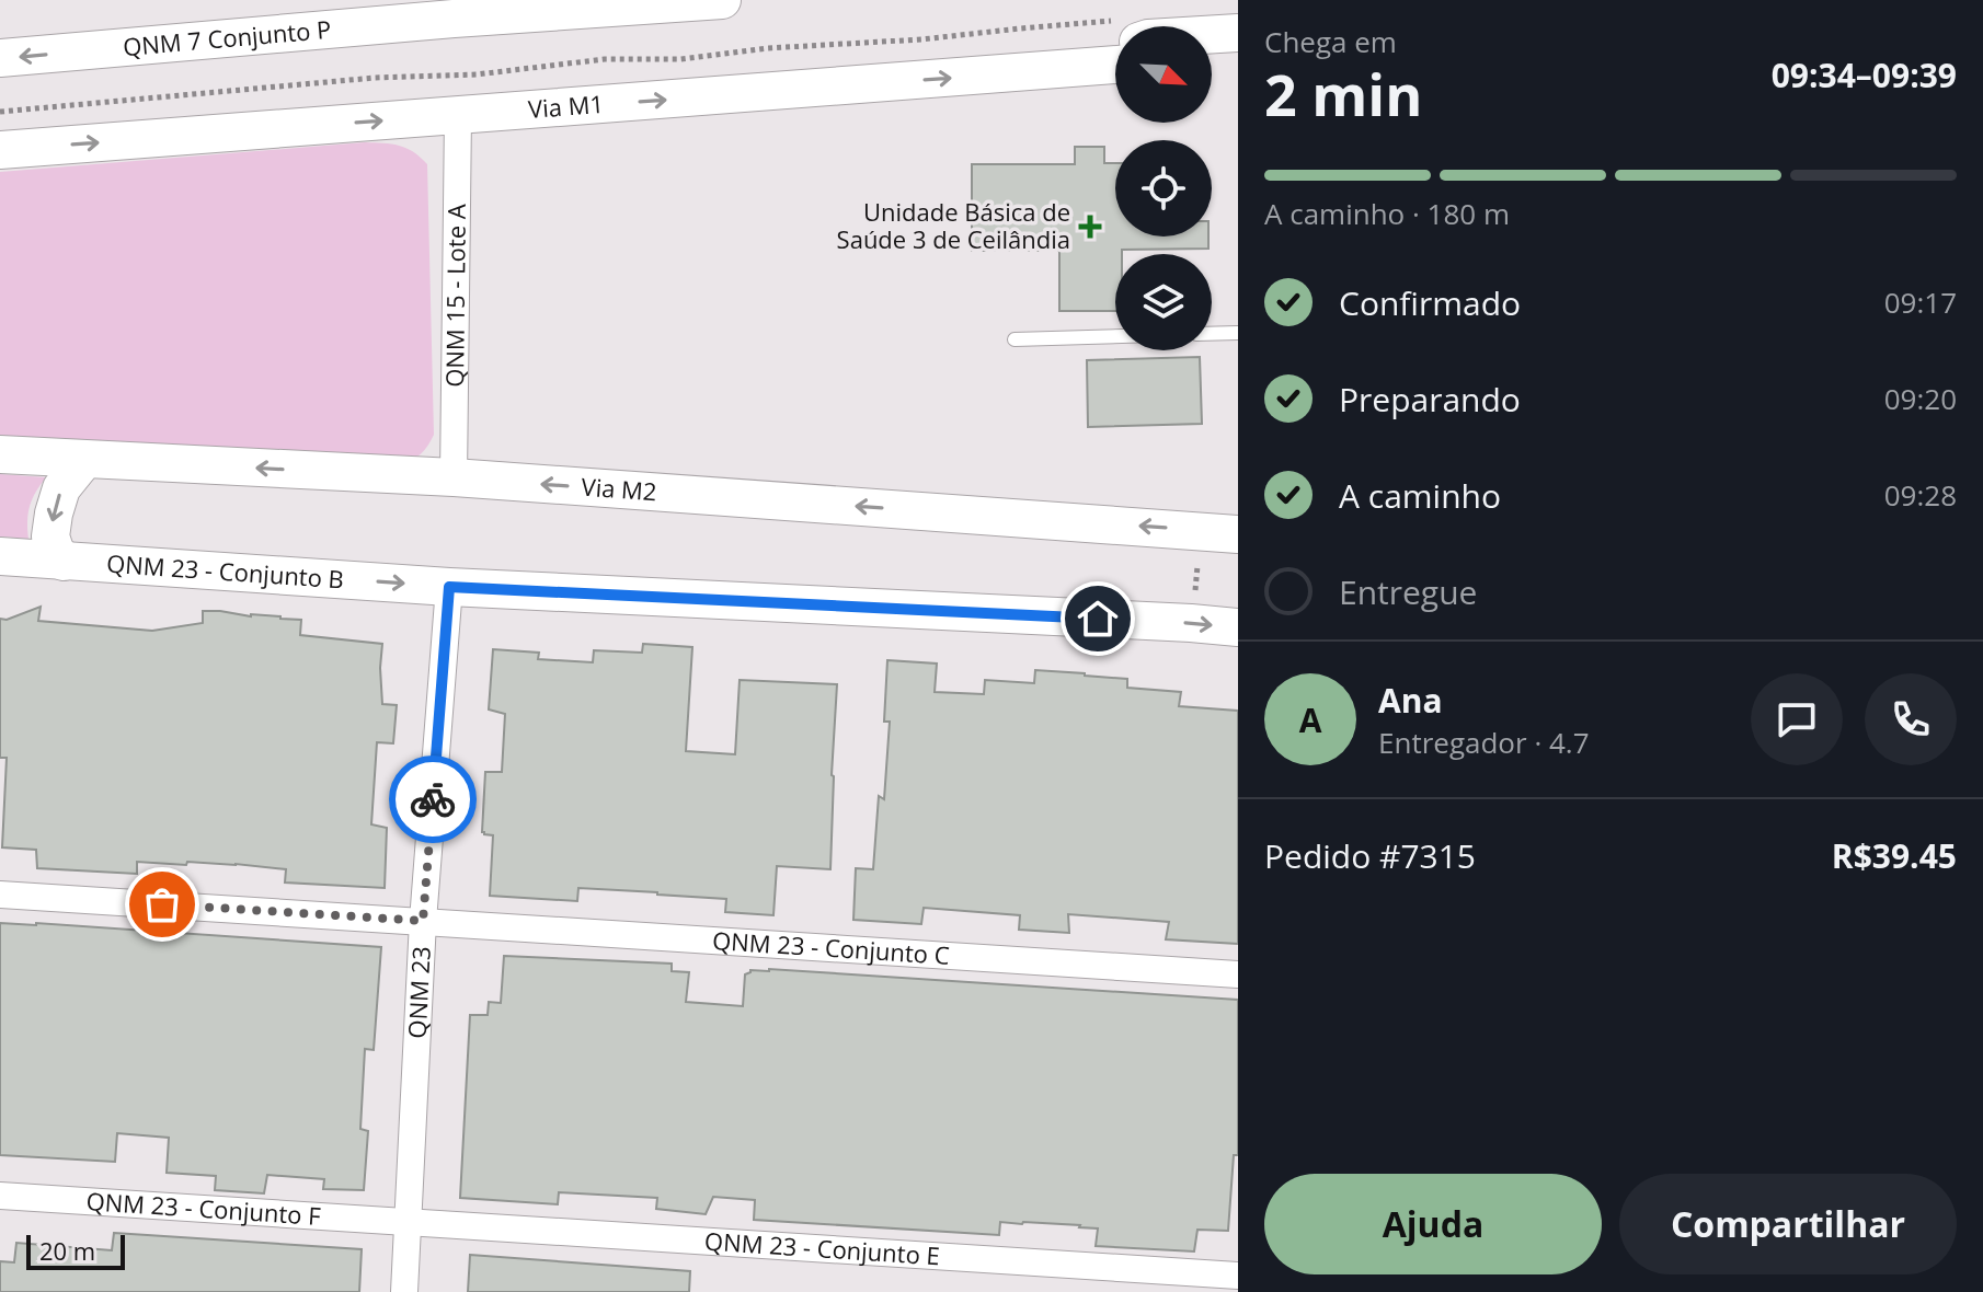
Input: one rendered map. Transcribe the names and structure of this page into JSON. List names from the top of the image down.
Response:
{
  "streets": {
    "main road": [
      "QNM 7 Conjunto P",
      "Via M1",
      "Via M2",
      "QNM 23 - Conjunto B"
    ],
    "street": [
      "QNM 15 - Lote A",
      "QNM 23 - Conjunto C",
      "QNM 23",
      "QNM 23 - Conjunto F",
      "QNM 23 - Conjunto E"
    ]
  },
  "crossings": [
    ["Via M1", "QNM 15 - Lote A"],
    ["QNM 15 - Lote A", "Via M2"],
    ["QNM 23 - Conjunto B", "QNM 23"],
    ["QNM 23 - Conjunto C", "QNM 23"],
    ["QNM 23", "QNM 23 - Conjunto F"],
    ["QNM 23", "QNM 23 - Conjunto E"],
    ["QNM 23 - Conjunto F", "QNM 23 - Conjunto E"]
  ],
  "one_way": ["QNM 7 Conjunto P", "Via M1", "Via M2"],
  "places": {
    "health": ["Unidade Básica de Saúde 3 de Ceilândia"]
  },
  "scale_bar": "20 m",
  "north": "bottom right",
  "page": {
    "heading": ["2 min", "Chega em", "09:34–09:39"],
    "panel": [
      "Ana",
      "Entregador · 4.7",
      "Pedido #7315",
      "R$39.45"
    ],
    "bar": "A caminho · 180 m",
    "list": [
      ["Confirmado", "09:17"],
      ["Preparando", "09:20"],
      ["A caminho", "09:28"],
      "Entregue"
    ],
    "round": "A",
    "buttons": ["Ajuda", "Compartilhar"],
    "scale": "20 m"
  }
}
